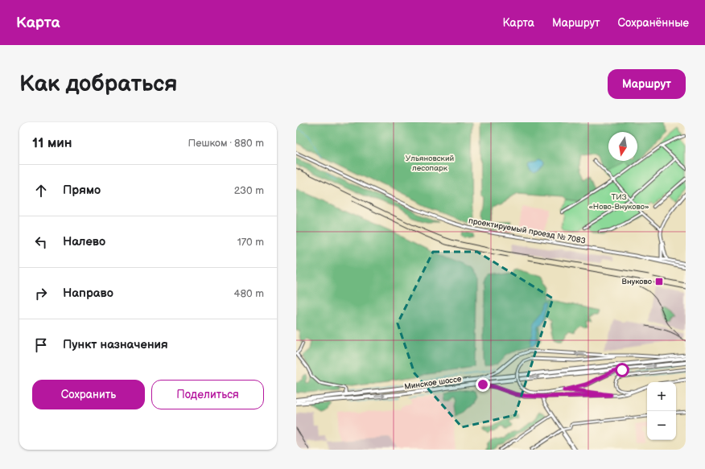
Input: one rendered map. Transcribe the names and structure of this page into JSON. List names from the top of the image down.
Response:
{
  "streets": {
    "highway": ["Минское шоссе"],
    "main road": ["проектируемый проезд № 7083"]
  },
  "parks": ["Ульяновский лесопарк", "ТИЗ «Ново-Внуково»"],
  "places": {
    "transit": ["Внуково"]
  },
  "north": "bottom",
  "page": {
    "header": "Карта",
    "nav": ["Карта", "Маршрут", "Сохранённые"],
    "buttons": [
      "Маршрут",
      ["Сохранить", "Поделиться"]
    ],
    "title": "Как добраться",
    "heading": ["11 мин", "Пешком · 880 m"],
    "list": [
      ["Прямо", "230 m"],
      ["Налево", "170 m"],
      ["Направо", "480 m"],
      "Пункт назначения"
    ],
    "map_buttons": ["+", "−"]
  }
}
